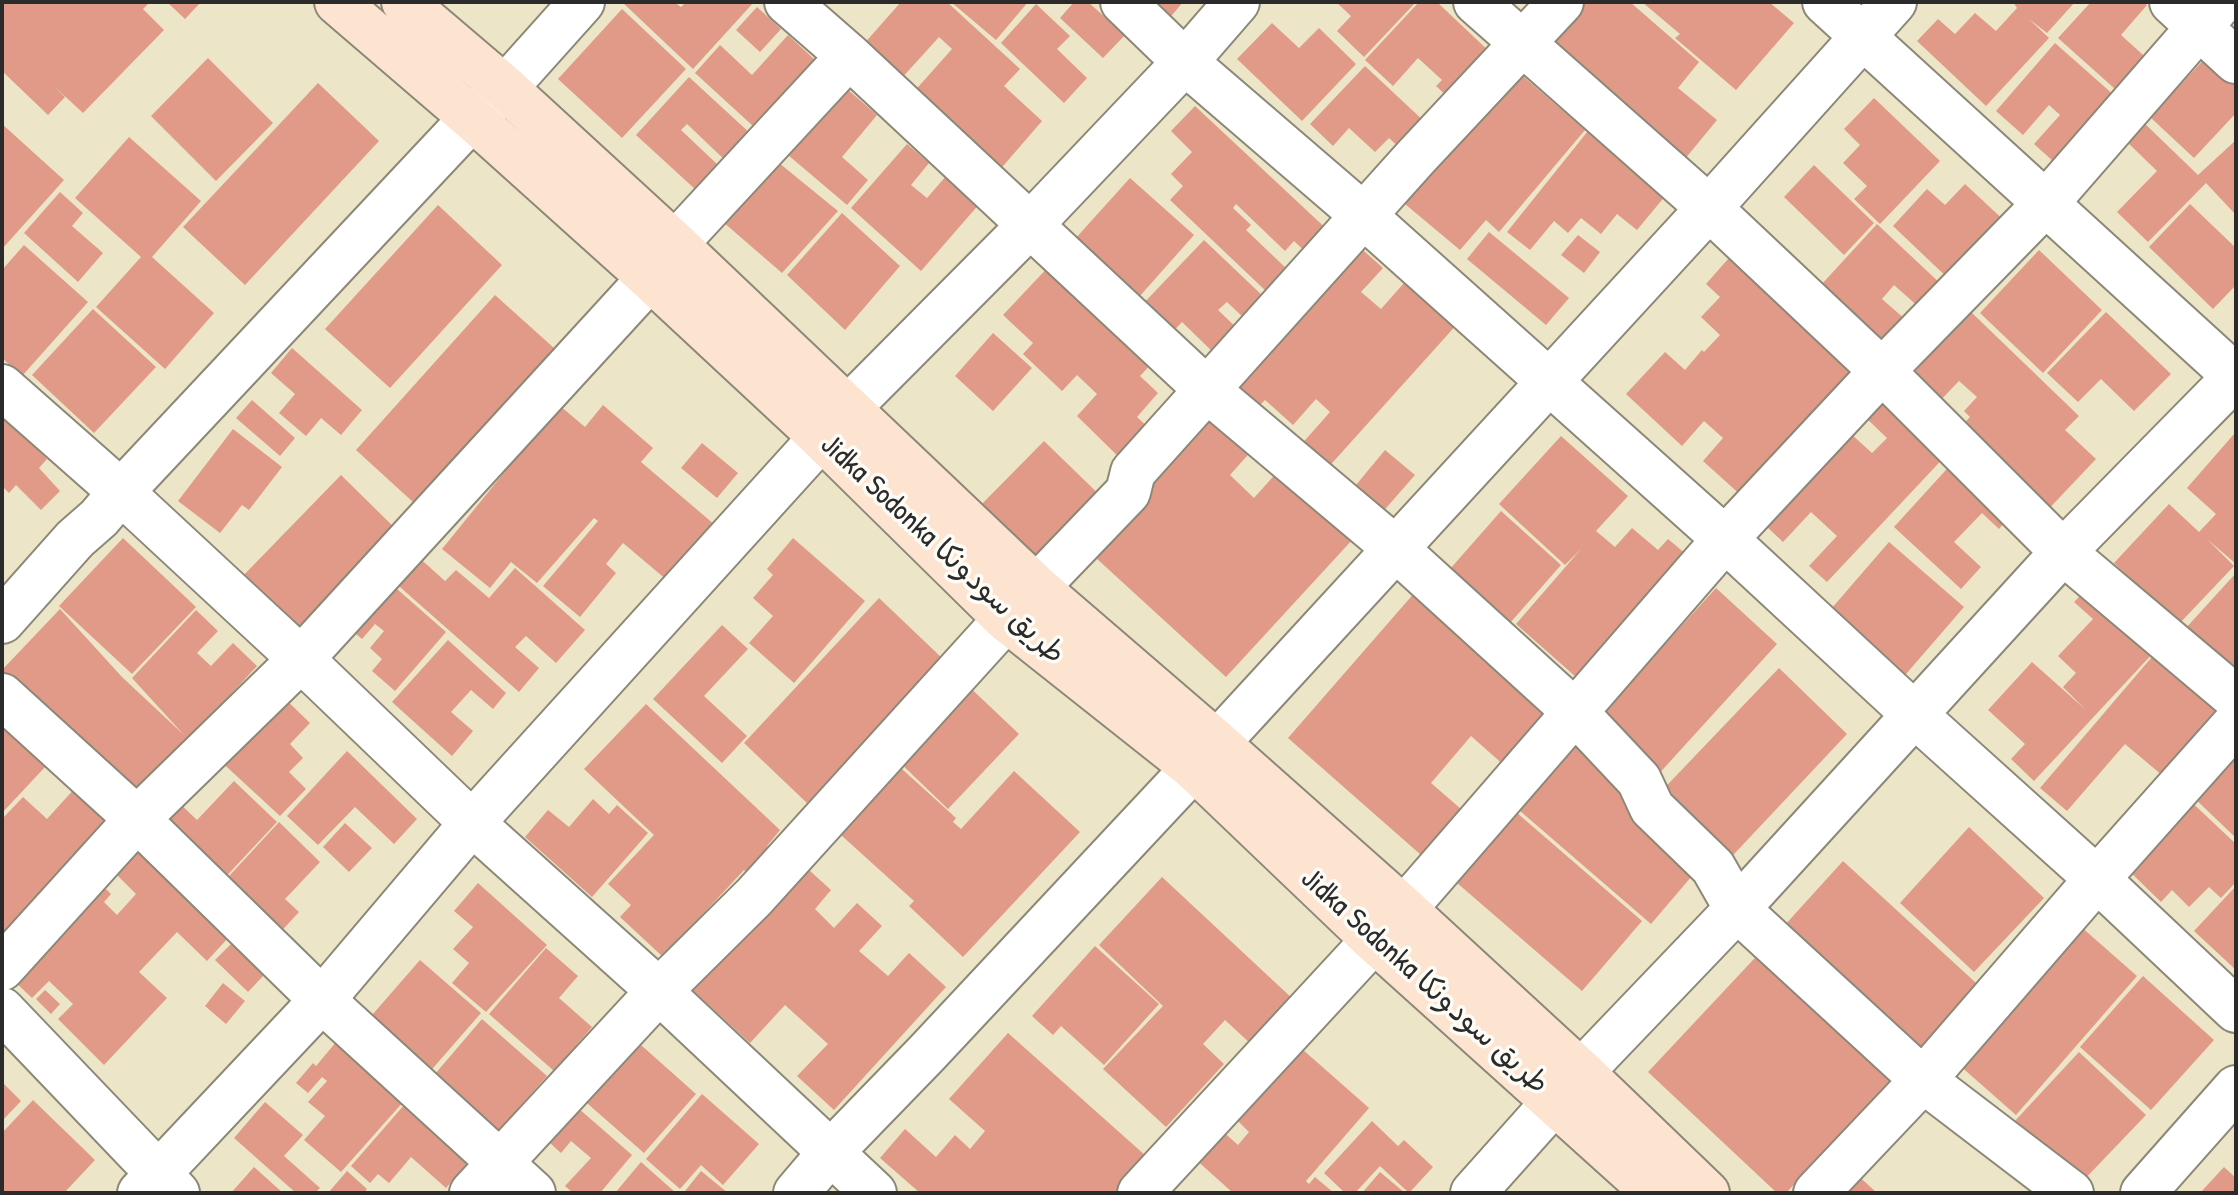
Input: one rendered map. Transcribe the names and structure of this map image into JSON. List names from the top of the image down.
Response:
{
  "streets": {
    "main road": ["Jidka Sodonka طريق سودونكا"]
  }
}
